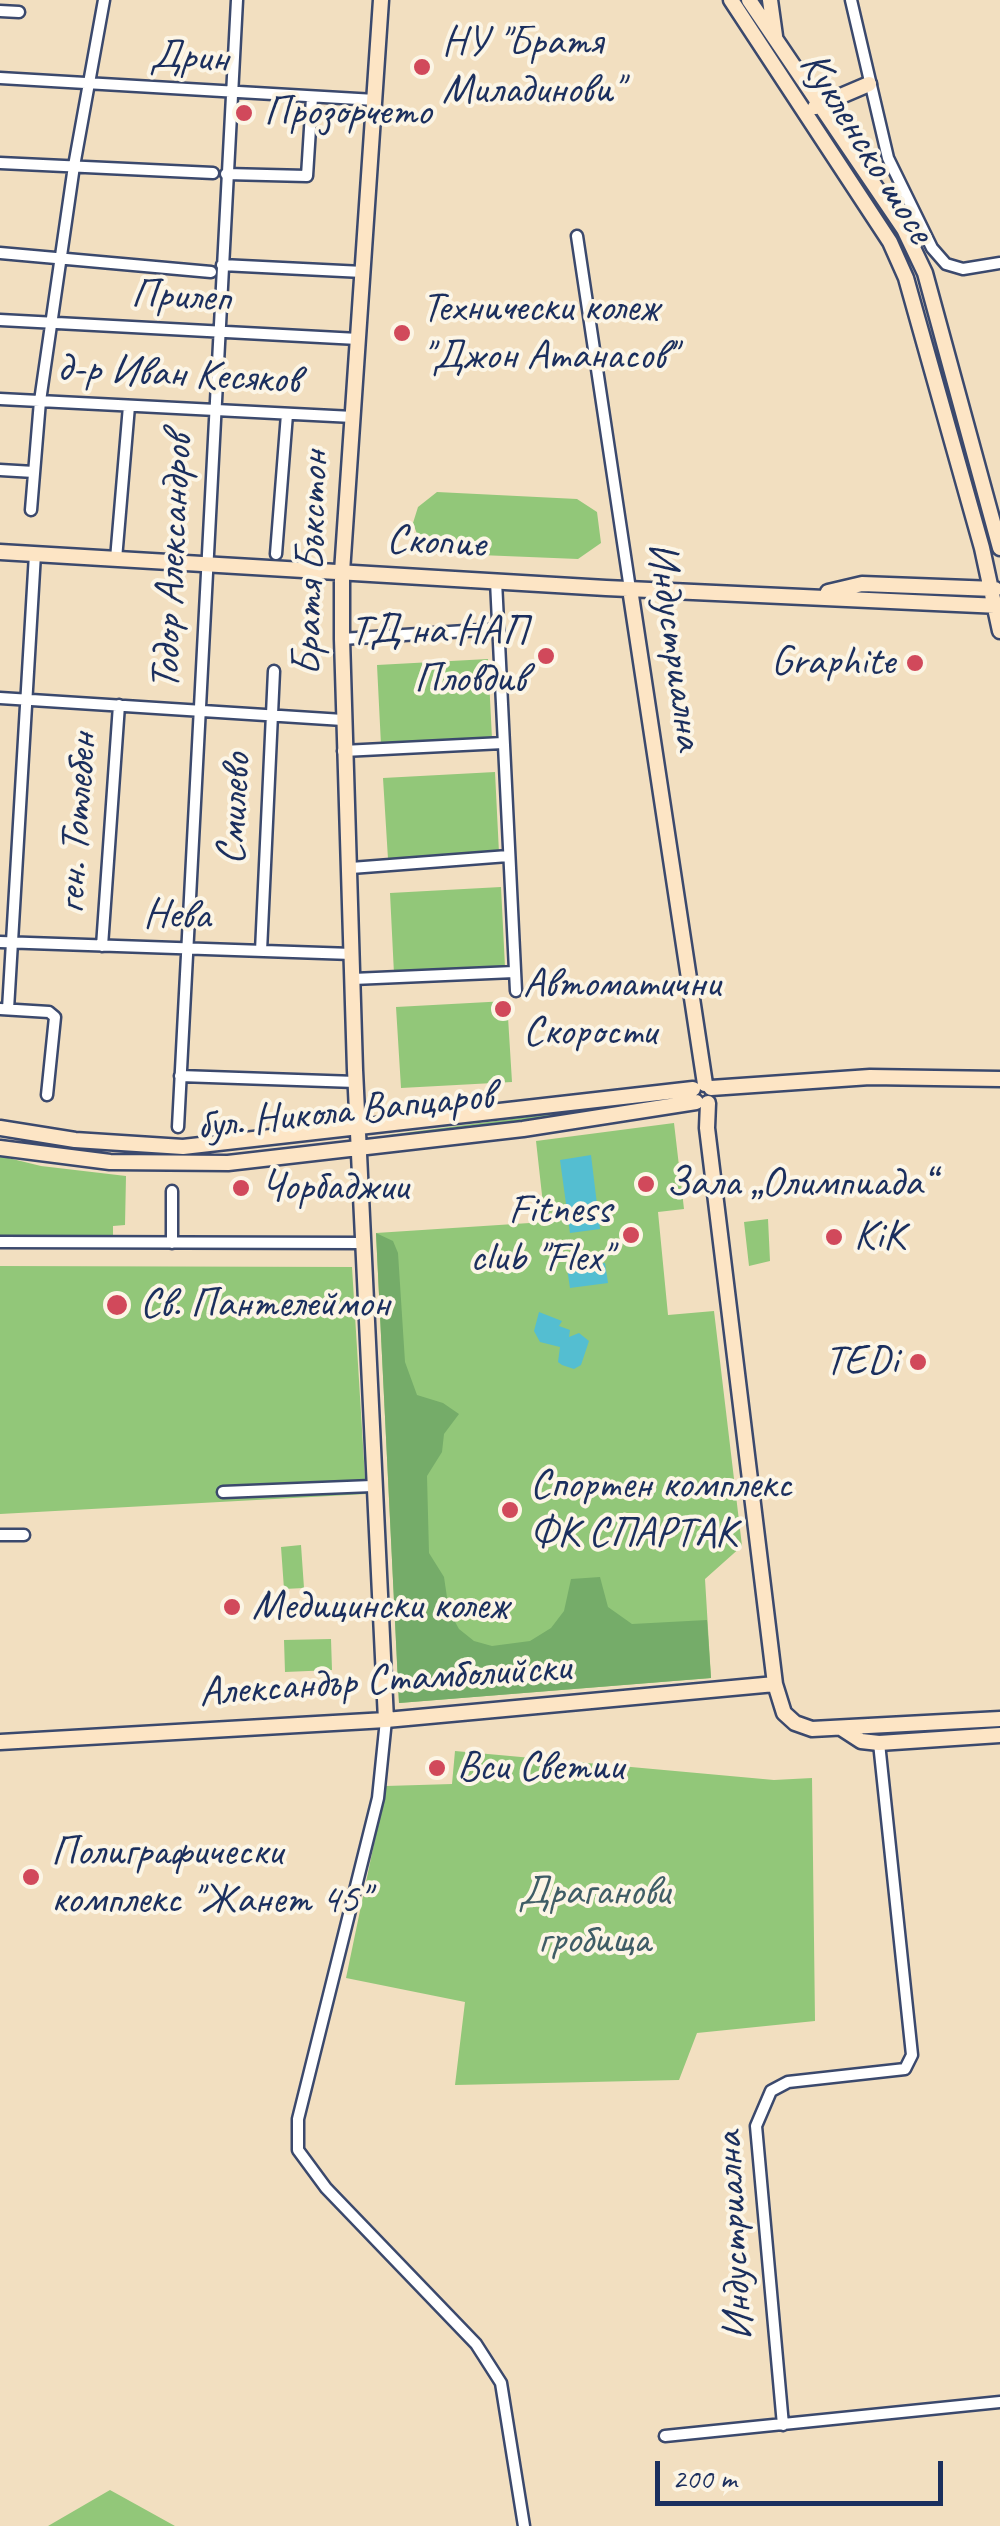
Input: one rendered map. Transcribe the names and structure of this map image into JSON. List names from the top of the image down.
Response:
{
  "streets": {
    "street": [
      "Дрин",
      "Кукленско шосе",
      "Прилеп",
      "д-р Иван Кесяков",
      "Скопие",
      "Тодор Александров",
      "Братя Бъкстон",
      "Индустриална",
      "Смилево",
      "ген. Тотлебен",
      "Нева",
      "бул. Никола Вапцаров",
      "Александър Стамболийски"
    ]
  },
  "crossings": [
    ["Дрин", "Тодор Александров"],
    ["Дрин", "Братя Бъкстон"],
    ["Кукленско шосе", "Скопие"],
    ["Прилеп", "Тодор Александров"],
    ["Прилеп", "Братя Бъкстон"],
    ["д-р Иван Кесяков", "Тодор Александров"],
    ["д-р Иван Кесяков", "Братя Бъкстон"],
    ["Скопие", "Тодор Александров"],
    ["Скопие", "Братя Бъкстон"],
    ["Скопие", "Индустриална"],
    ["Тодор Александров", "Нева"],
    ["Братя Бъкстон", "Нева"],
    ["Братя Бъкстон", "бул. Никола Вапцаров"],
    ["Индустриална", "бул. Никола Вапцаров"],
    ["Индустриална", "Александър Стамболийски"],
    ["Смилево", "Нева"],
    ["ген. Тотлебен", "Нева"]
  ],
  "parks": ["Драганови гробища"],
  "places": [
    "НУ \"Братя Миладинови\"",
    "Прозорчето",
    "Технически колеж \"Джон Атанасов\"",
    "ТД на НАП Пловдив",
    "Graphite",
    "Автоматични Скорости",
    "Зала „Олимпиада“",
    "Чорбаджии",
    "Fitness club \"Flex\"",
    "KiK",
    "Св. Пантелеймон",
    "TEDi",
    "Спортен комплекс ФК СПАРТАК",
    "Медицински колеж",
    "Вси Светии",
    "Полиграфически комплекс \"Жанет 45\""
  ],
  "scale_bar": "200 m"
}
